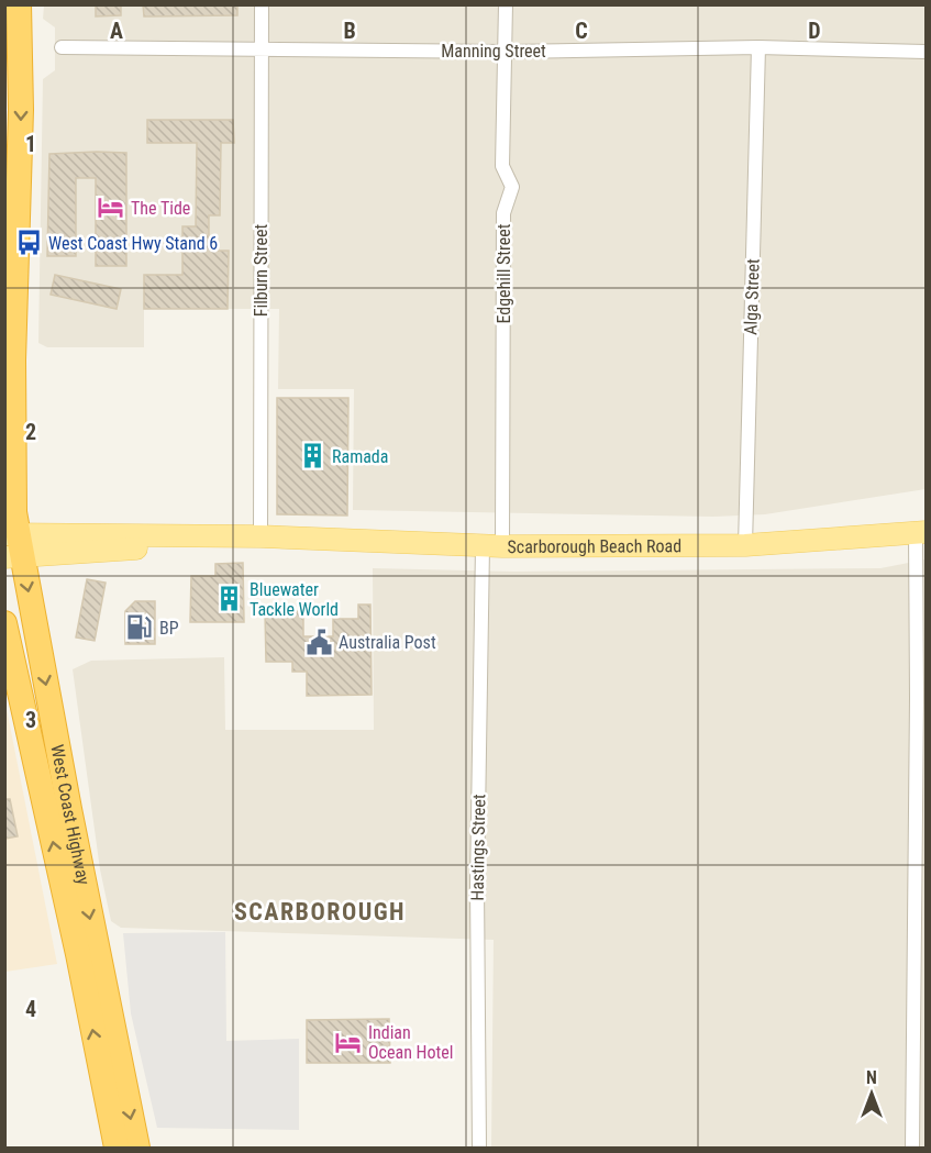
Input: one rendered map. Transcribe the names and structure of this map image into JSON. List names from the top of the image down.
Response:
{
  "streets": {
    "highway": ["West Coast Highway"],
    "main road": ["Scarborough Beach Road"],
    "street": [
      "Manning Street",
      "Filburn Street",
      "Edgehill Street",
      "Alga Street",
      "Hastings Street"
    ]
  },
  "crossings": [
    ["Manning Street", "Filburn Street"],
    ["Manning Street", "Edgehill Street"],
    ["Manning Street", "Alga Street"],
    ["Filburn Street", "Scarborough Beach Road"],
    ["Edgehill Street", "Scarborough Beach Road"],
    ["Edgehill Street", "Hastings Street"],
    ["Alga Street", "Scarborough Beach Road"],
    ["Scarborough Beach Road", "West Coast Highway"],
    ["Scarborough Beach Road", "Hastings Street"]
  ],
  "districts": ["SCARBOROUGH"],
  "places": {
    "hotel": ["The Tide", "Indian Ocean Hotel"],
    "bus stop": ["West Coast Hwy Stand 6"],
    "building": ["Ramada", "Bluewater Tackle World"],
    "fuel station": ["BP"],
    "public building": ["Australia Post"]
  },
  "north": "top",
  "grid": {
    "columns": [
      "A",
      "B",
      "C",
      "D"
    ],
    "rows": [
      "1",
      "2",
      "3",
      "4"
    ]
  }
}
